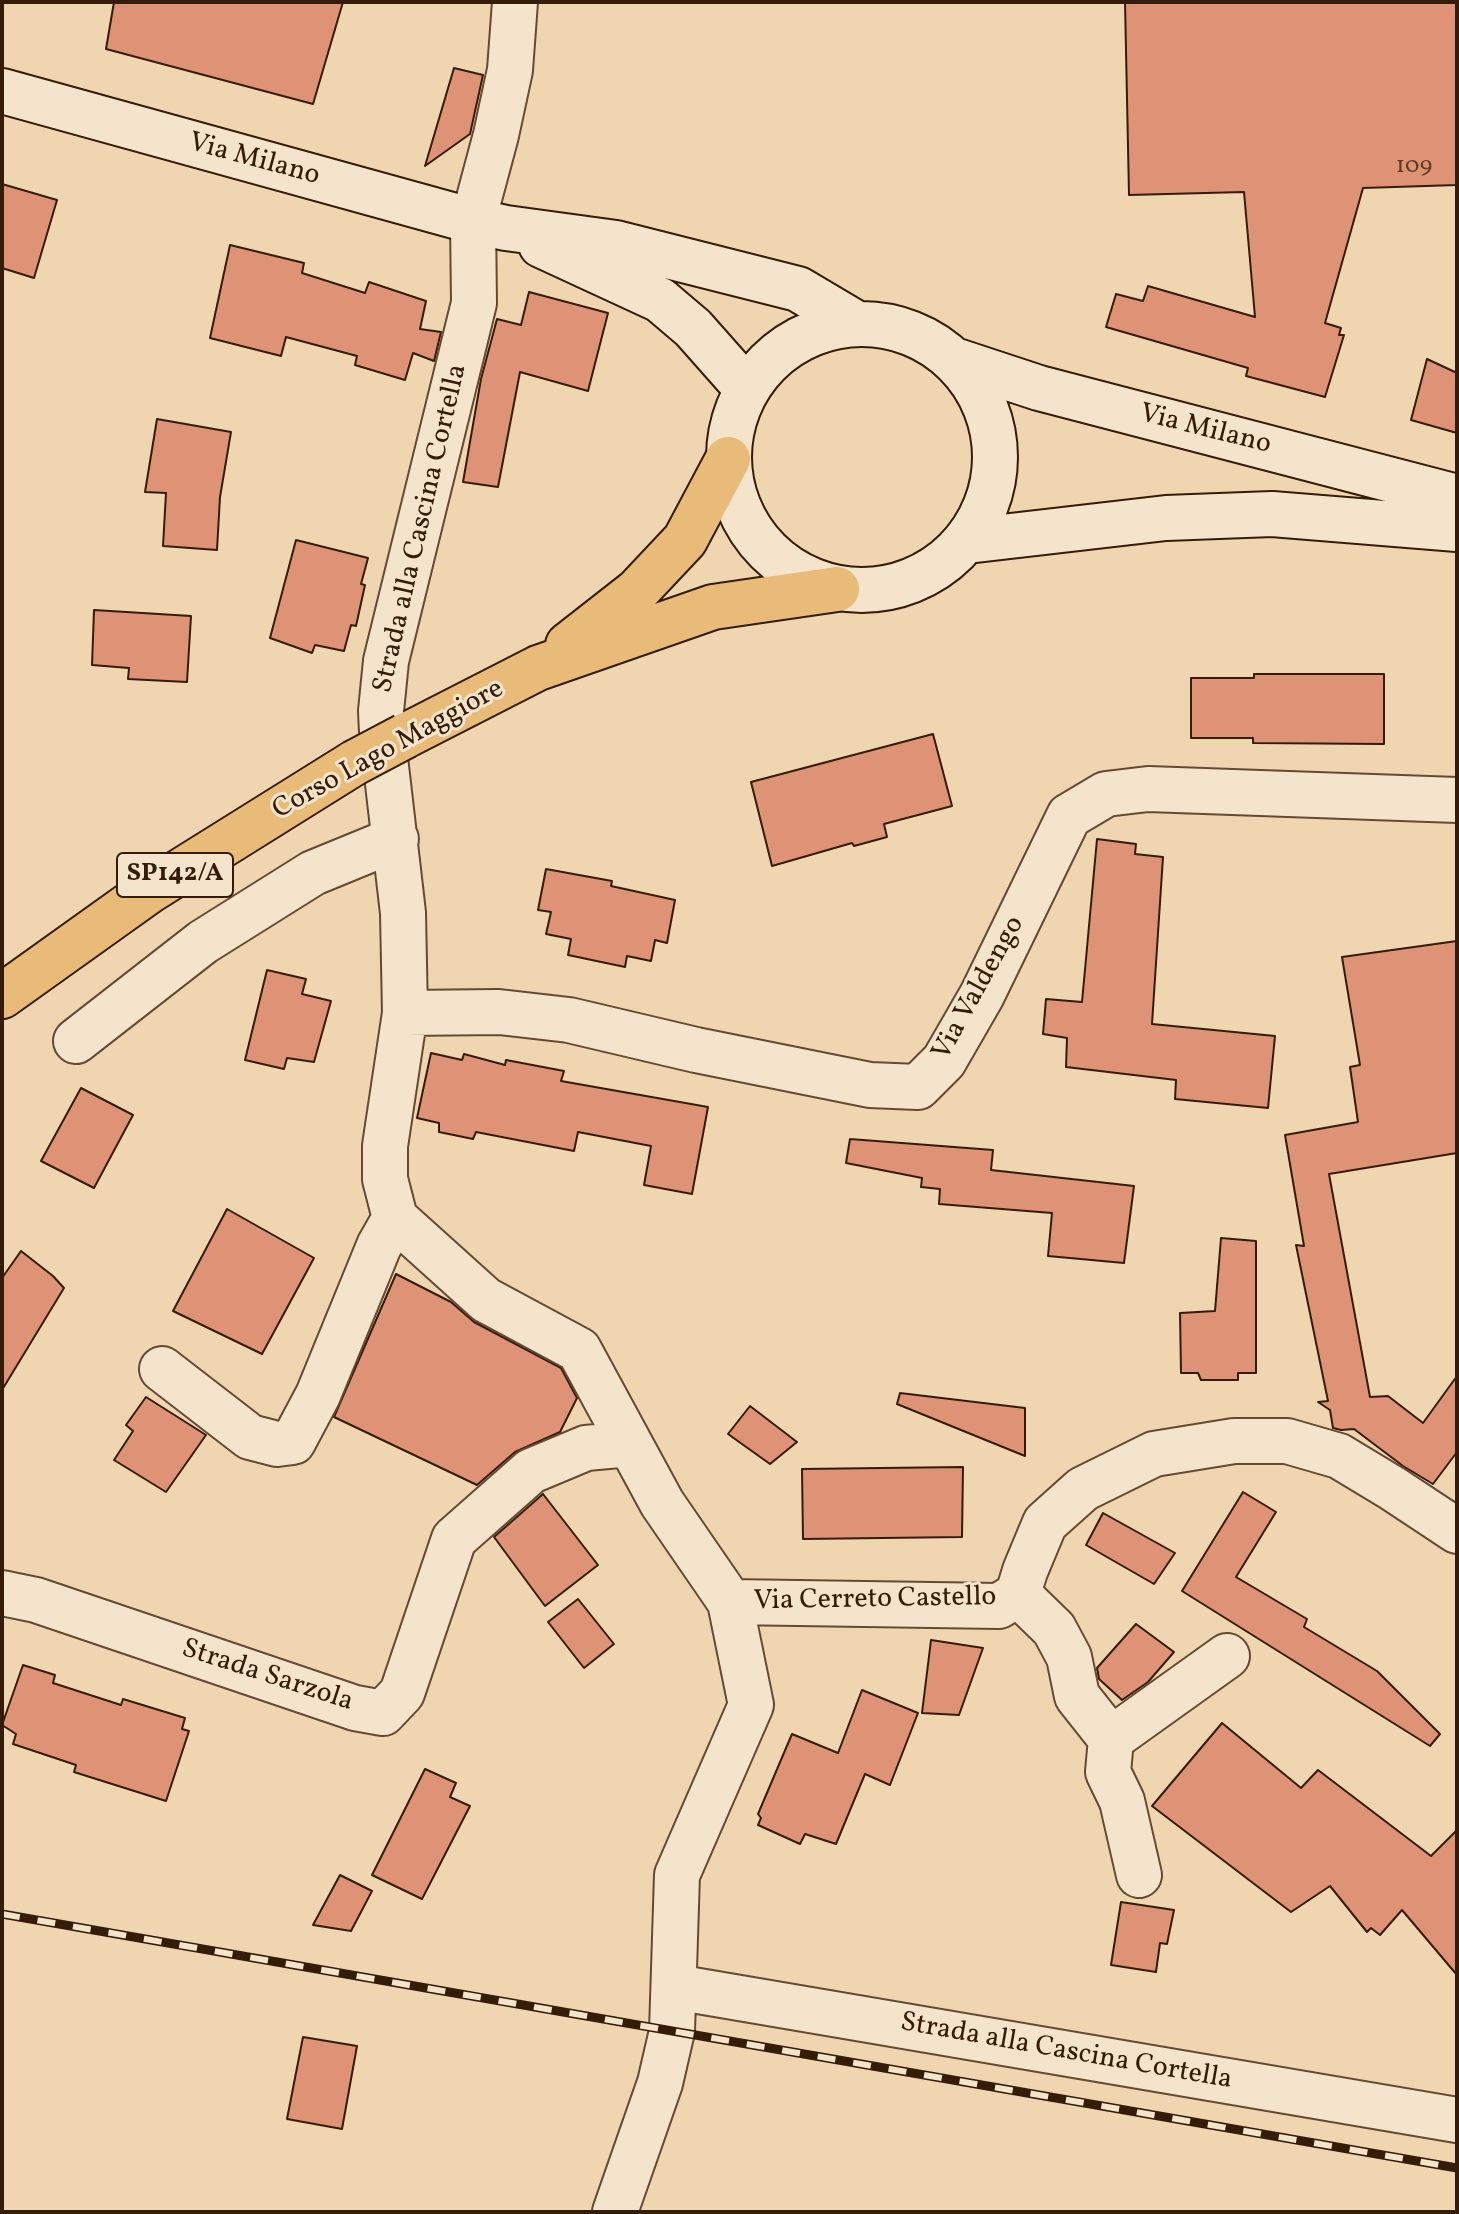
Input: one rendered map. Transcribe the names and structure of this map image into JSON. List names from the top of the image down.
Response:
{
  "streets": {
    "highway": ["Corso Lago Maggiore", "SP142/A"],
    "street": [
      "Via Milano",
      "Strada alla Cascina Cortella",
      "Via Valdengo",
      "Via Cerreto Castello",
      "Strada Sarzola"
    ]
  },
  "crossings": [
    ["Via Milano", "Strada alla Cascina Cortella"],
    ["Via Milano", "Corso Lago Maggiore"],
    ["Strada alla Cascina Cortella", "Via Valdengo"]
  ],
  "house_numbers": ["109"]
}
